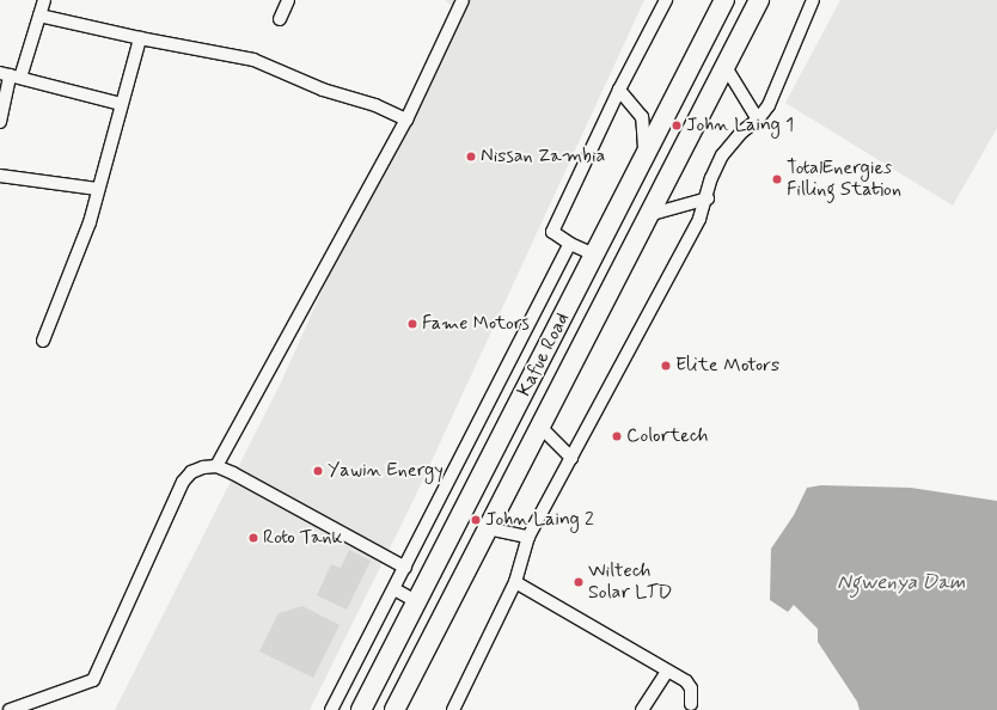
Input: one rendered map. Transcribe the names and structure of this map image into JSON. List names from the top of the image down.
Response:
{
  "streets": {
    "main road": ["Kafue Road"]
  },
  "water": ["Ngwenya Dam"],
  "places": [
    "John Laing 1",
    "Nissan Zambia",
    "TotalEnergies Filling Station",
    "Fame Motors",
    "Elite Motors",
    "Colortech",
    "Yawin Energy",
    "John Laing 2",
    "Roto Tank",
    "Wiltech Solar LTD"
  ]
}
